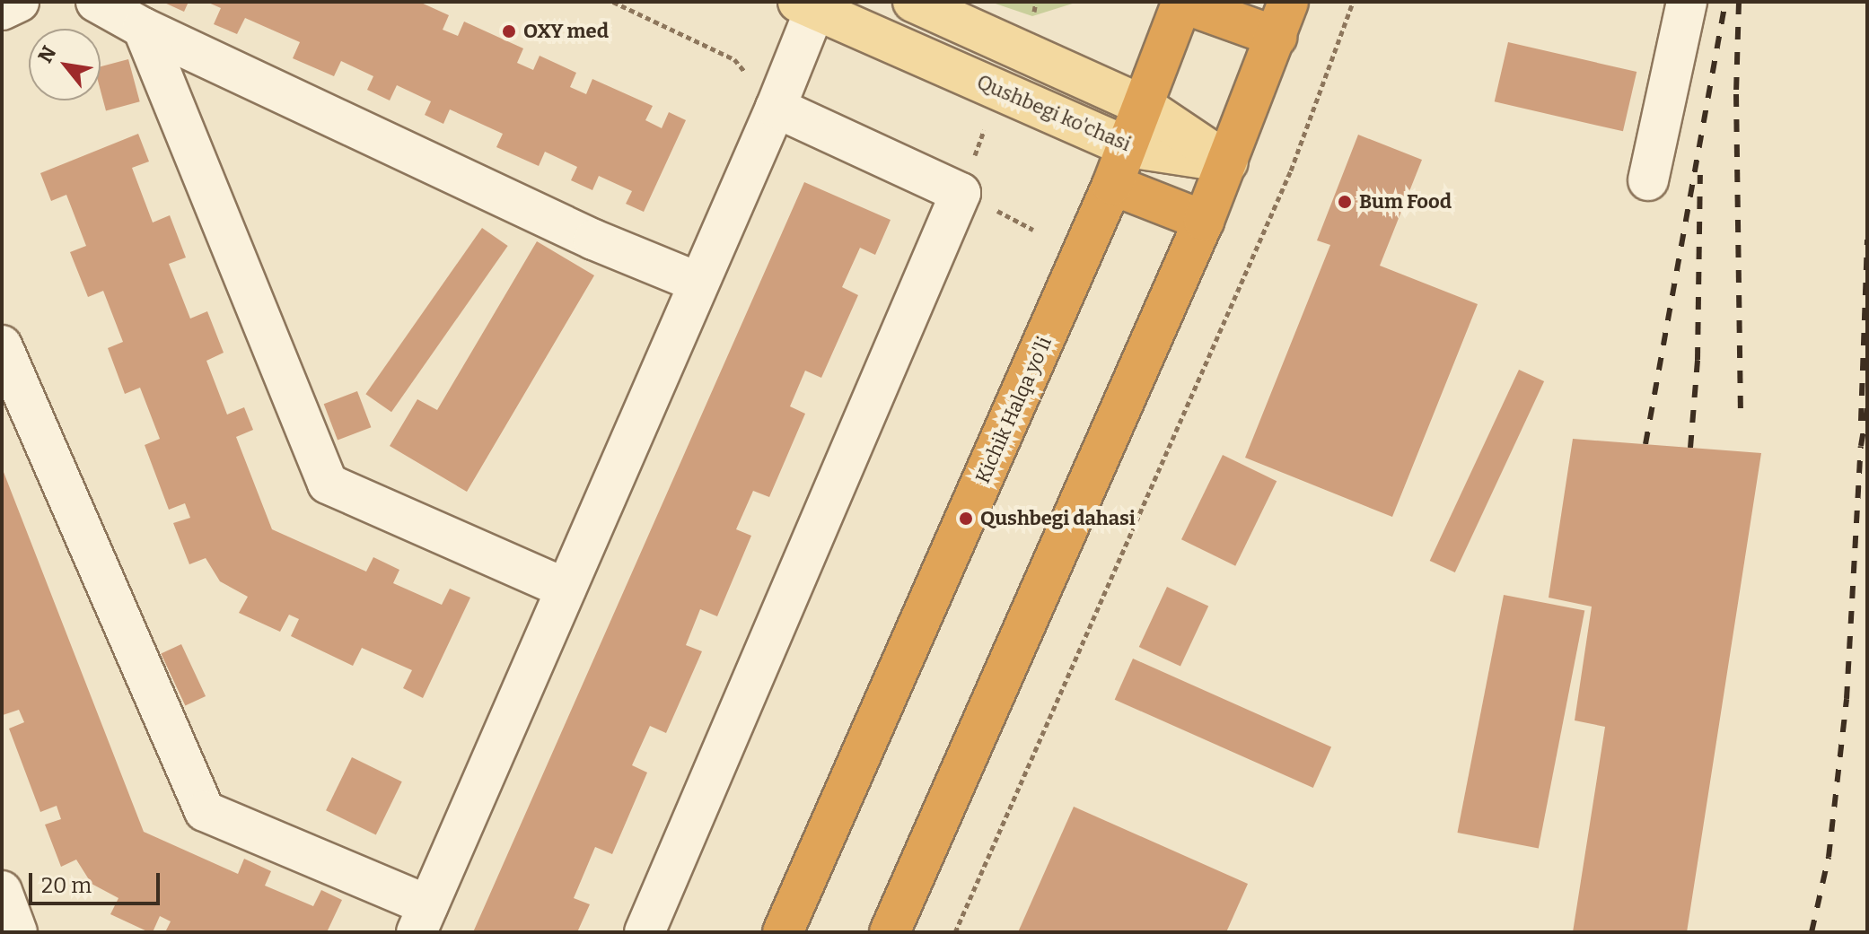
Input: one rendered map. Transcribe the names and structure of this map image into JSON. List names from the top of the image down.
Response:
{
  "streets": {
    "highway": ["Kichik Halqa yo'li"],
    "main road": ["Qushbegi ko'chasi"]
  },
  "crossings": [
    ["Qushbegi ko'chasi", "Kichik Halqa yo'li"]
  ],
  "places": ["OXY med", "Bum Food", "Qushbegi dahasi"],
  "scale_bar": "20 m",
  "north": "top left"
}
